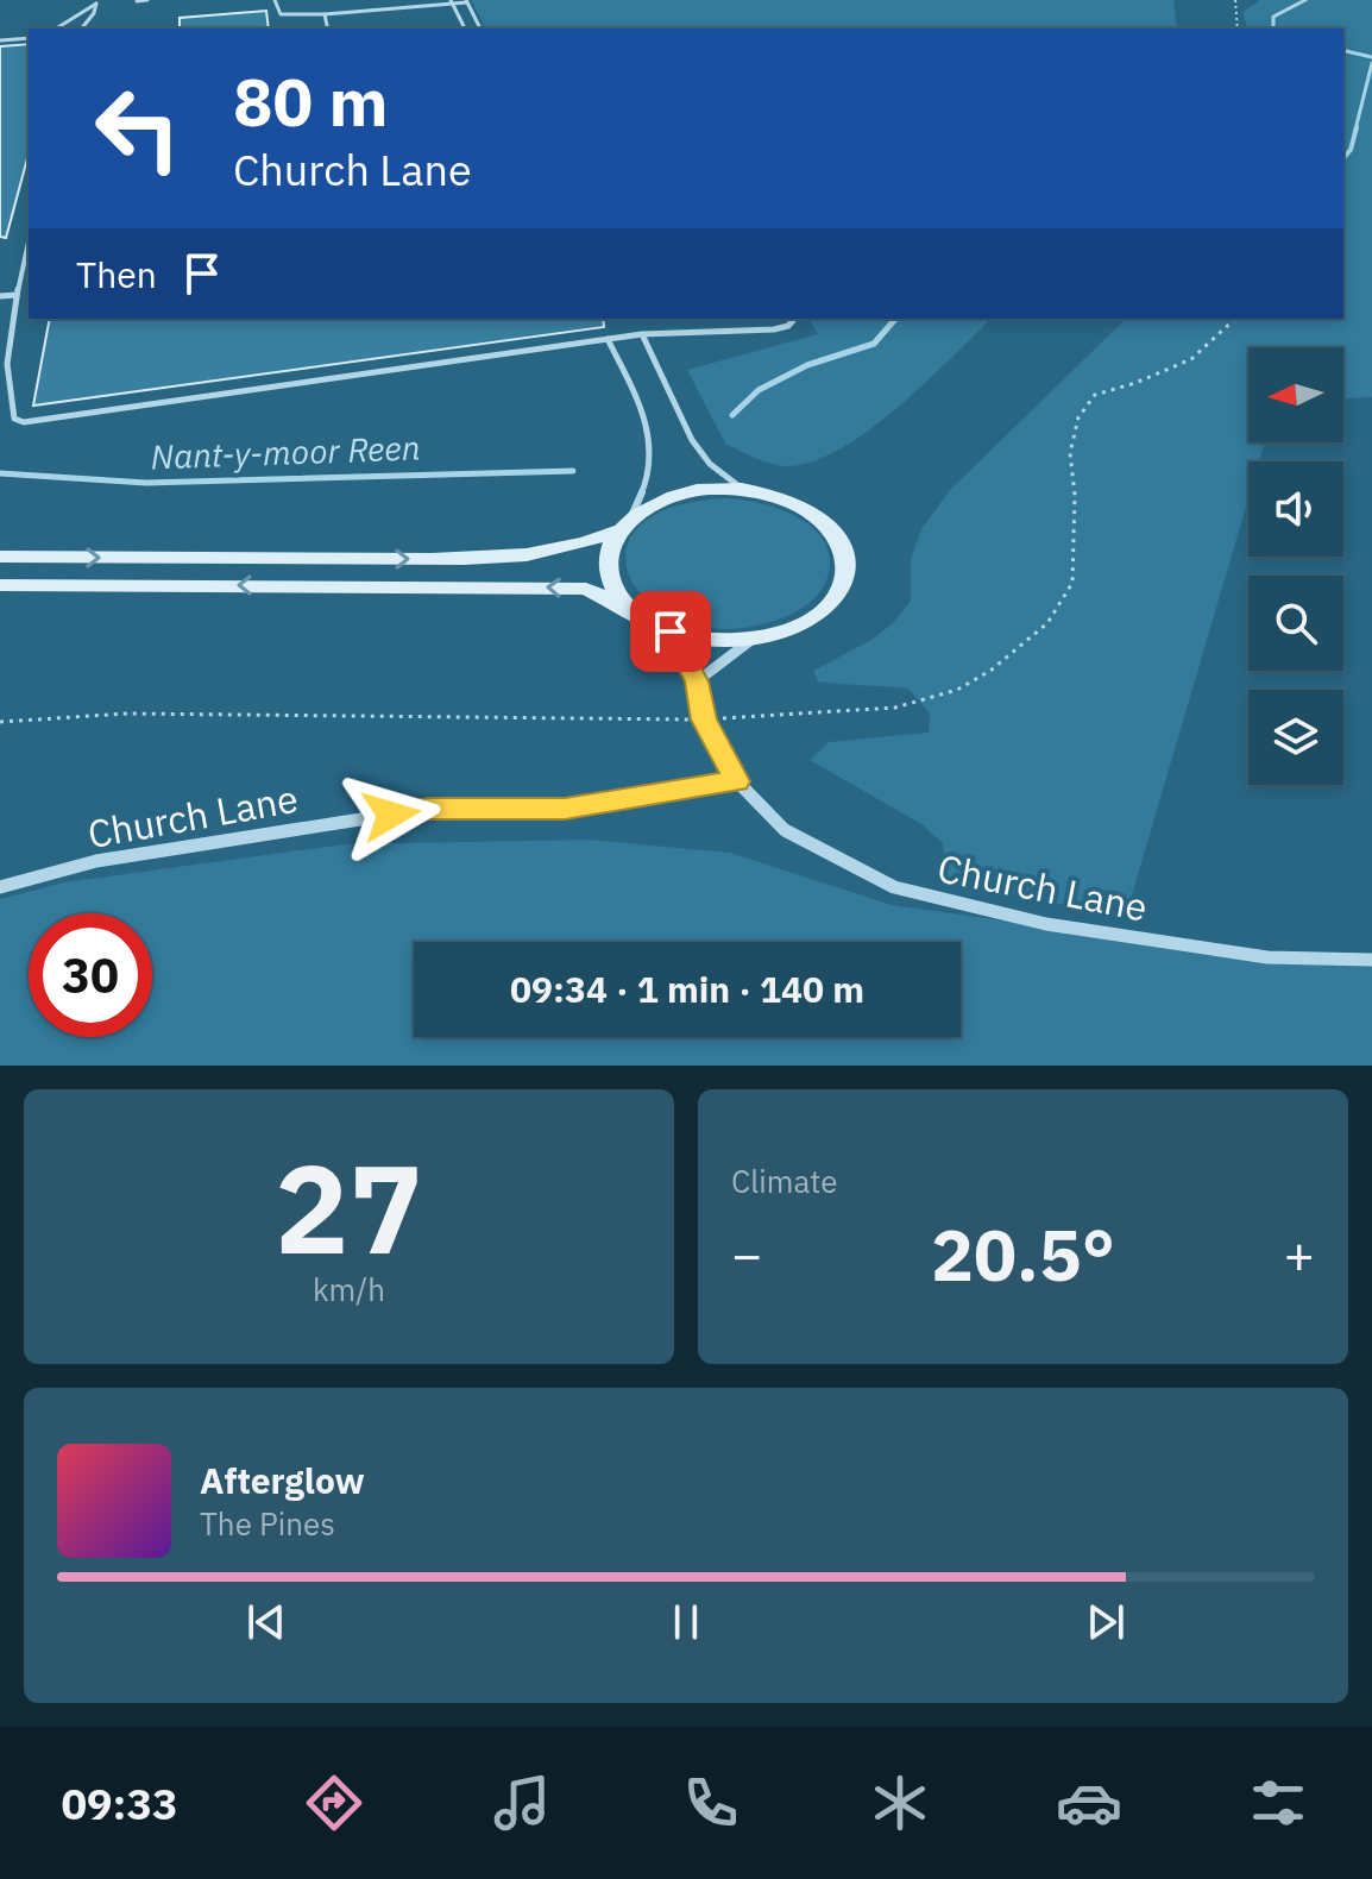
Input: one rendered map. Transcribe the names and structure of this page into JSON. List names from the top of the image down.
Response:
{
  "streets": {
    "street": ["Church Lane"]
  },
  "water": ["Nant-y-moor Reen"],
  "north": "left",
  "page": {
    "turn": ["80 m", "Church Lane"],
    "then": "Then",
    "limit": "30",
    "trip": "09:34 · 1 min · 140 m",
    "tile": [
      ["27", "km/h"],
      "Climate"
    ],
    "heat": ["−", "20.5°", "+"],
    "song": ["Afterglow", "The Pines"],
    "tabs": "09:33"
  }
}
